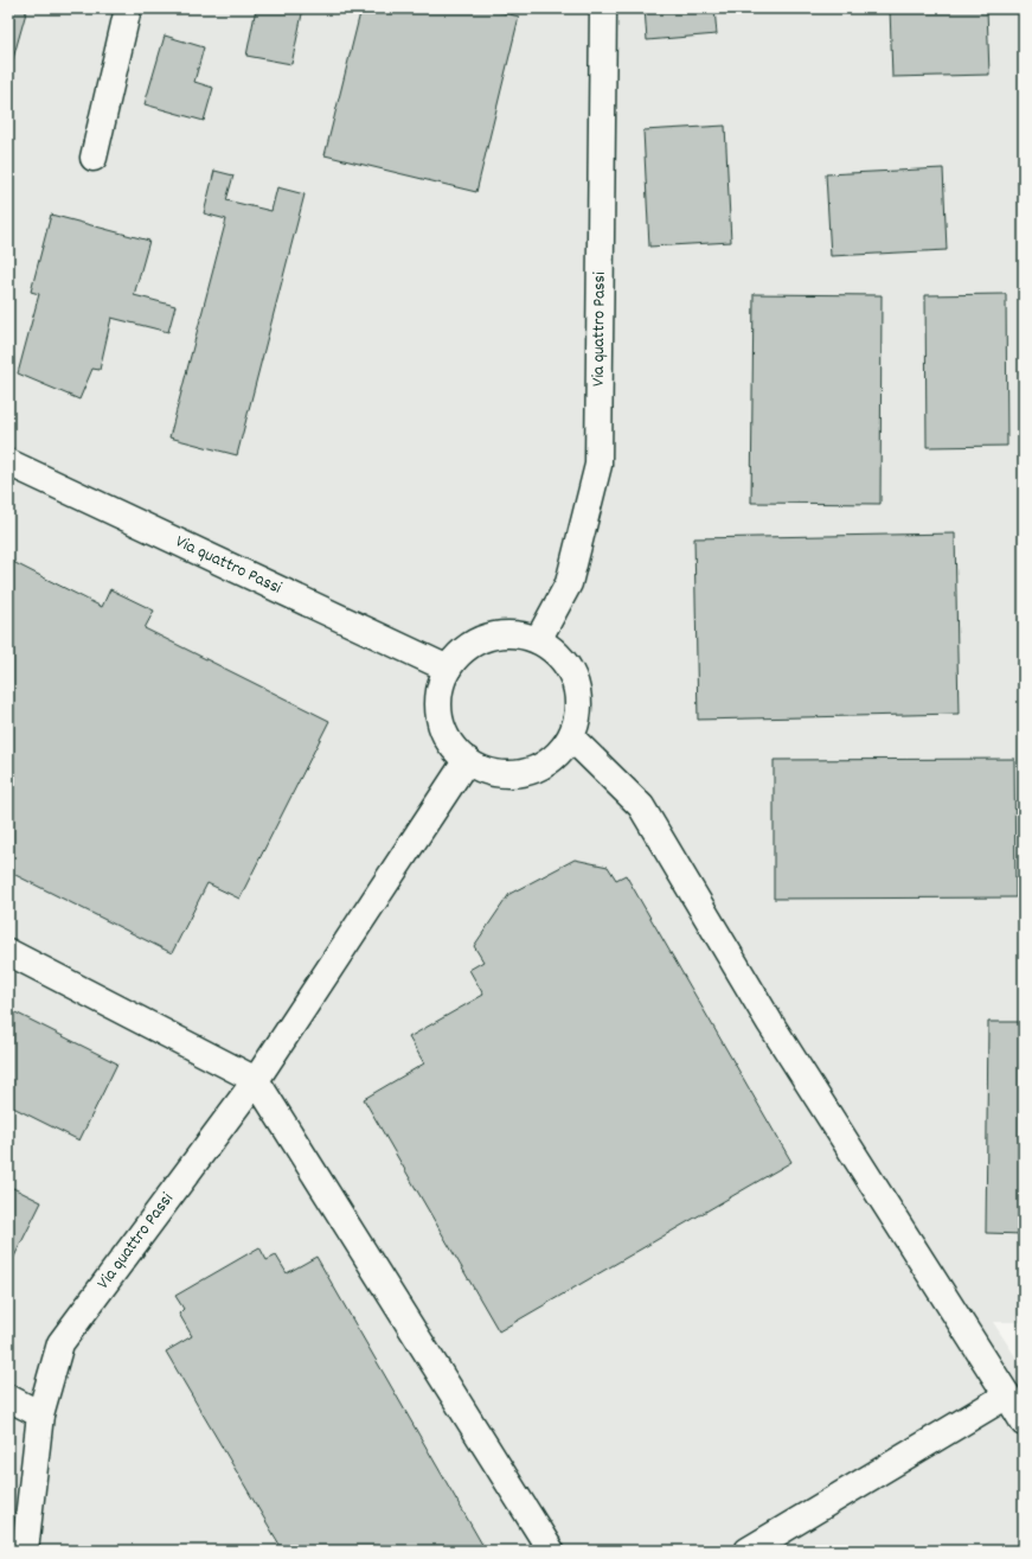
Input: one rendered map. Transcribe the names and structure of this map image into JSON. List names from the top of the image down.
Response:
{
  "streets": {
    "street": ["Via quattro Passi"]
  }
}
